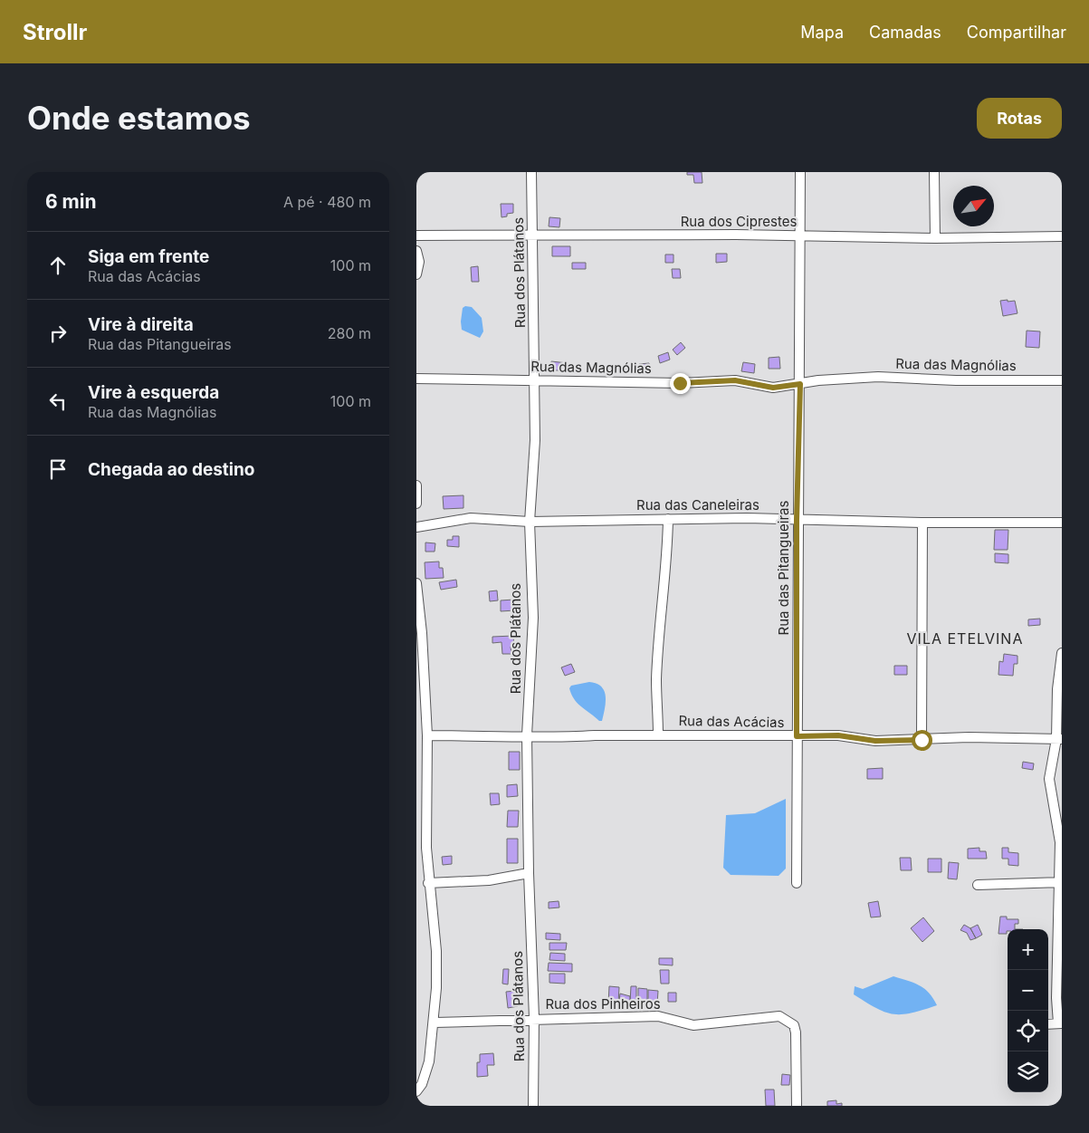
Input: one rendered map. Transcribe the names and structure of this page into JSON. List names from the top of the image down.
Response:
{
  "streets": {
    "street": [
      "Rua dos Ciprestes",
      "Rua dos Plátanos",
      "Rua das Magnólias",
      "Rua das Caneleiras",
      "Rua das Pitangueiras",
      "Rua das Acácias",
      "Rua dos Pinheiros"
    ]
  },
  "crossings": [
    ["Rua dos Ciprestes", "Rua dos Plátanos"],
    ["Rua dos Ciprestes", "Rua das Pitangueiras"],
    ["Rua dos Plátanos", "Rua das Magnólias"],
    ["Rua dos Plátanos", "Rua das Caneleiras"],
    ["Rua dos Plátanos", "Rua das Acácias"],
    ["Rua dos Plátanos", "Rua dos Pinheiros"],
    ["Rua das Magnólias", "Rua das Pitangueiras"],
    ["Rua das Caneleiras", "Rua das Pitangueiras"],
    ["Rua das Pitangueiras", "Rua das Acácias"]
  ],
  "districts": ["VILA ETELVINA"],
  "north": "top right",
  "page": {
    "header": "Strollr",
    "nav": ["Mapa", "Camadas", "Compartilhar"],
    "buttons": "Rotas",
    "title": "Onde estamos",
    "heading": ["6 min", "A pé · 480 m"],
    "list": [
      ["Siga em frente", "Rua das Acácias", "100 m"],
      ["Vire à direita", "Rua das Pitangueiras", "280 m"],
      ["Vire à esquerda", "Rua das Magnólias", "100 m"],
      "Chegada ao destino"
    ],
    "map_buttons": ["+", "−"]
  }
}
